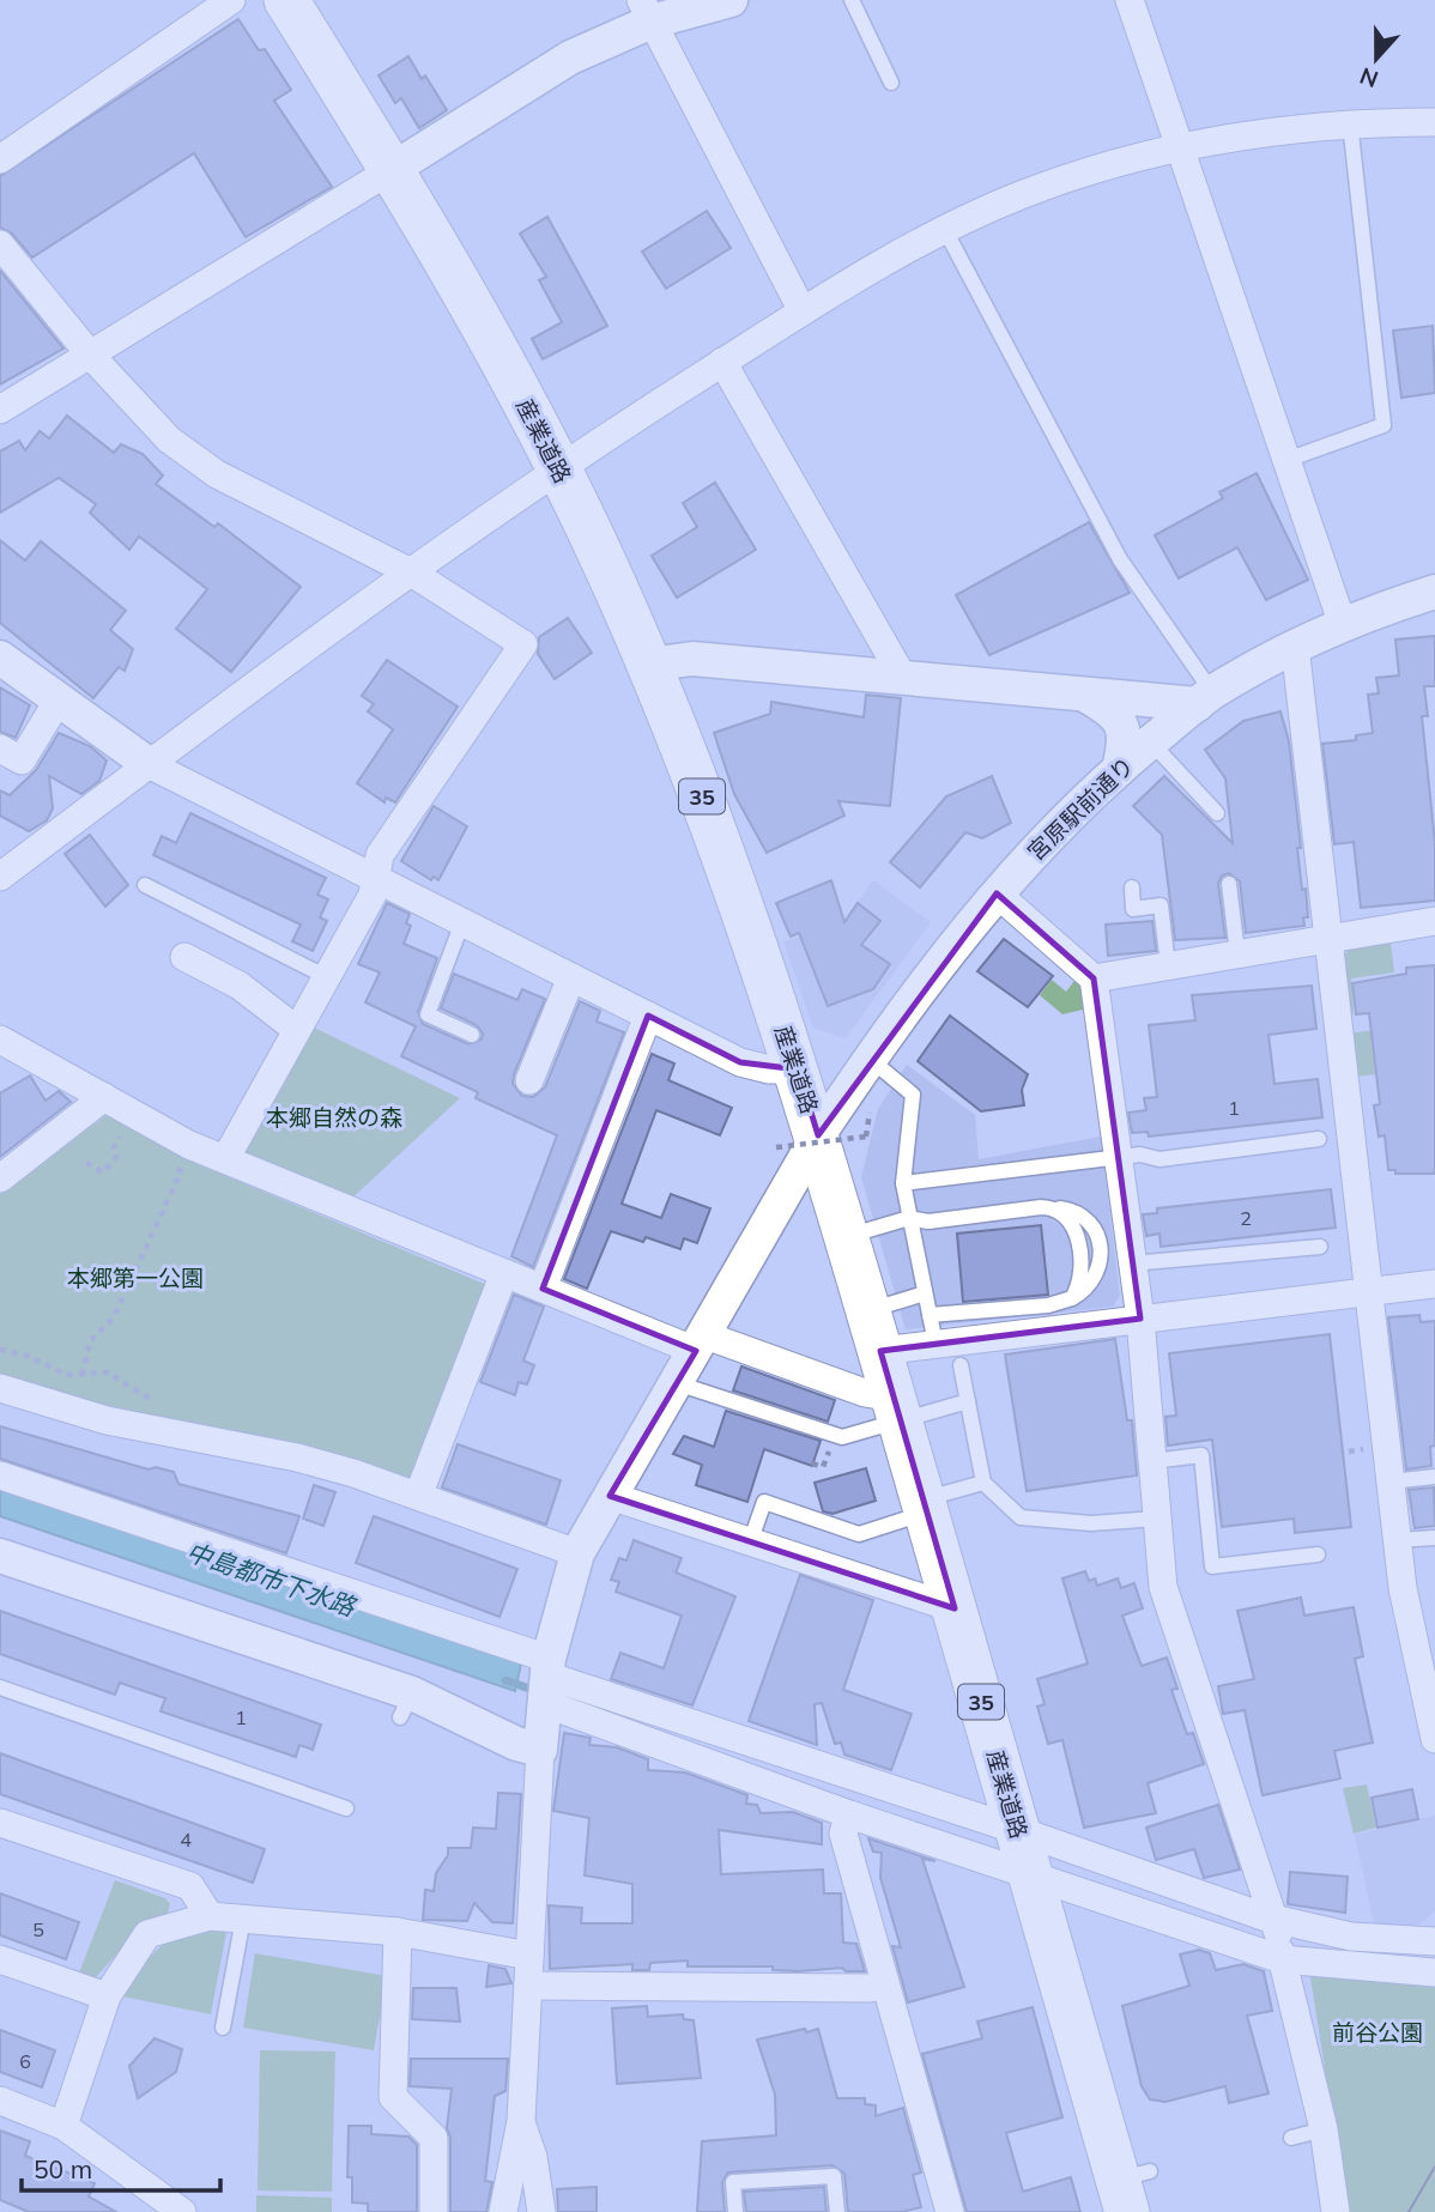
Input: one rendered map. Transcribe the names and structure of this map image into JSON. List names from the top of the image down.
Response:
{
  "streets": {
    "main road": ["産業道路", "35"],
    "street": ["宮原駅前通り"]
  },
  "crossings": [
    ["産業道路", "宮原駅前通り"]
  ],
  "water": ["中島都市下水路"],
  "parks": ["本郷自然の森", "本郷第一公園", "前谷公園"],
  "house_numbers": [
    "1",
    "2",
    "1",
    "4",
    "5",
    "6"
  ],
  "scale_bar": "50 m",
  "north": "bottom"
}
